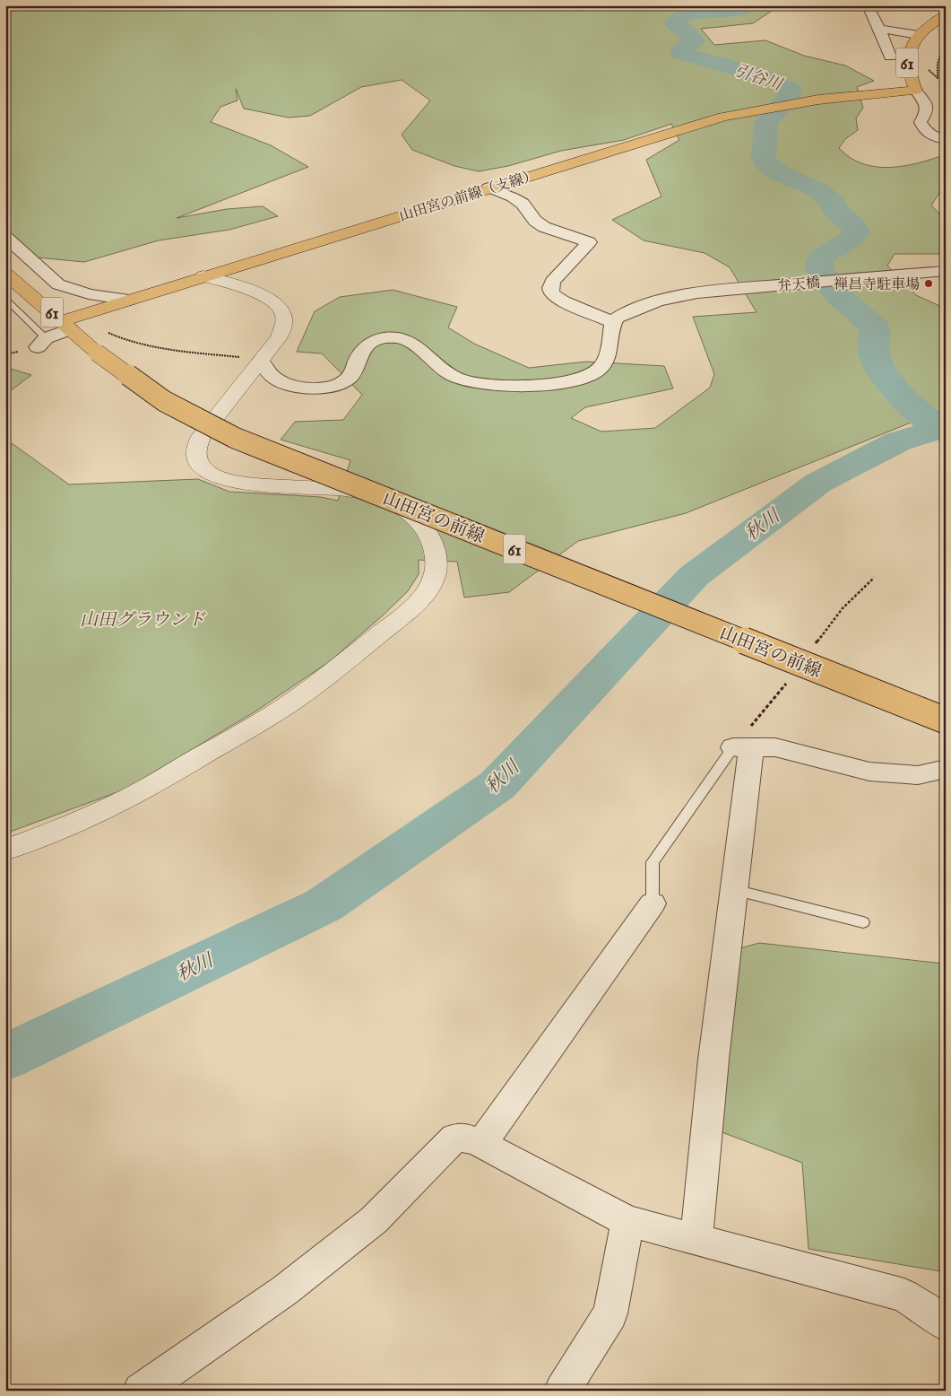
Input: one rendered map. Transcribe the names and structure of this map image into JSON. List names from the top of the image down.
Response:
{
  "streets": {
    "main road": ["61", "山田宮の前線（支線）", "山田宮の前線"],
    "street": ["弁天橋"]
  },
  "crossings": [
    ["61", "山田宮の前線（支線）"],
    ["山田宮の前線（支線）", "山田宮の前線"]
  ],
  "water": ["引谷川", "秋川"],
  "parks": ["山田グラウンド"],
  "places": ["禅昌寺駐車場"]
}
